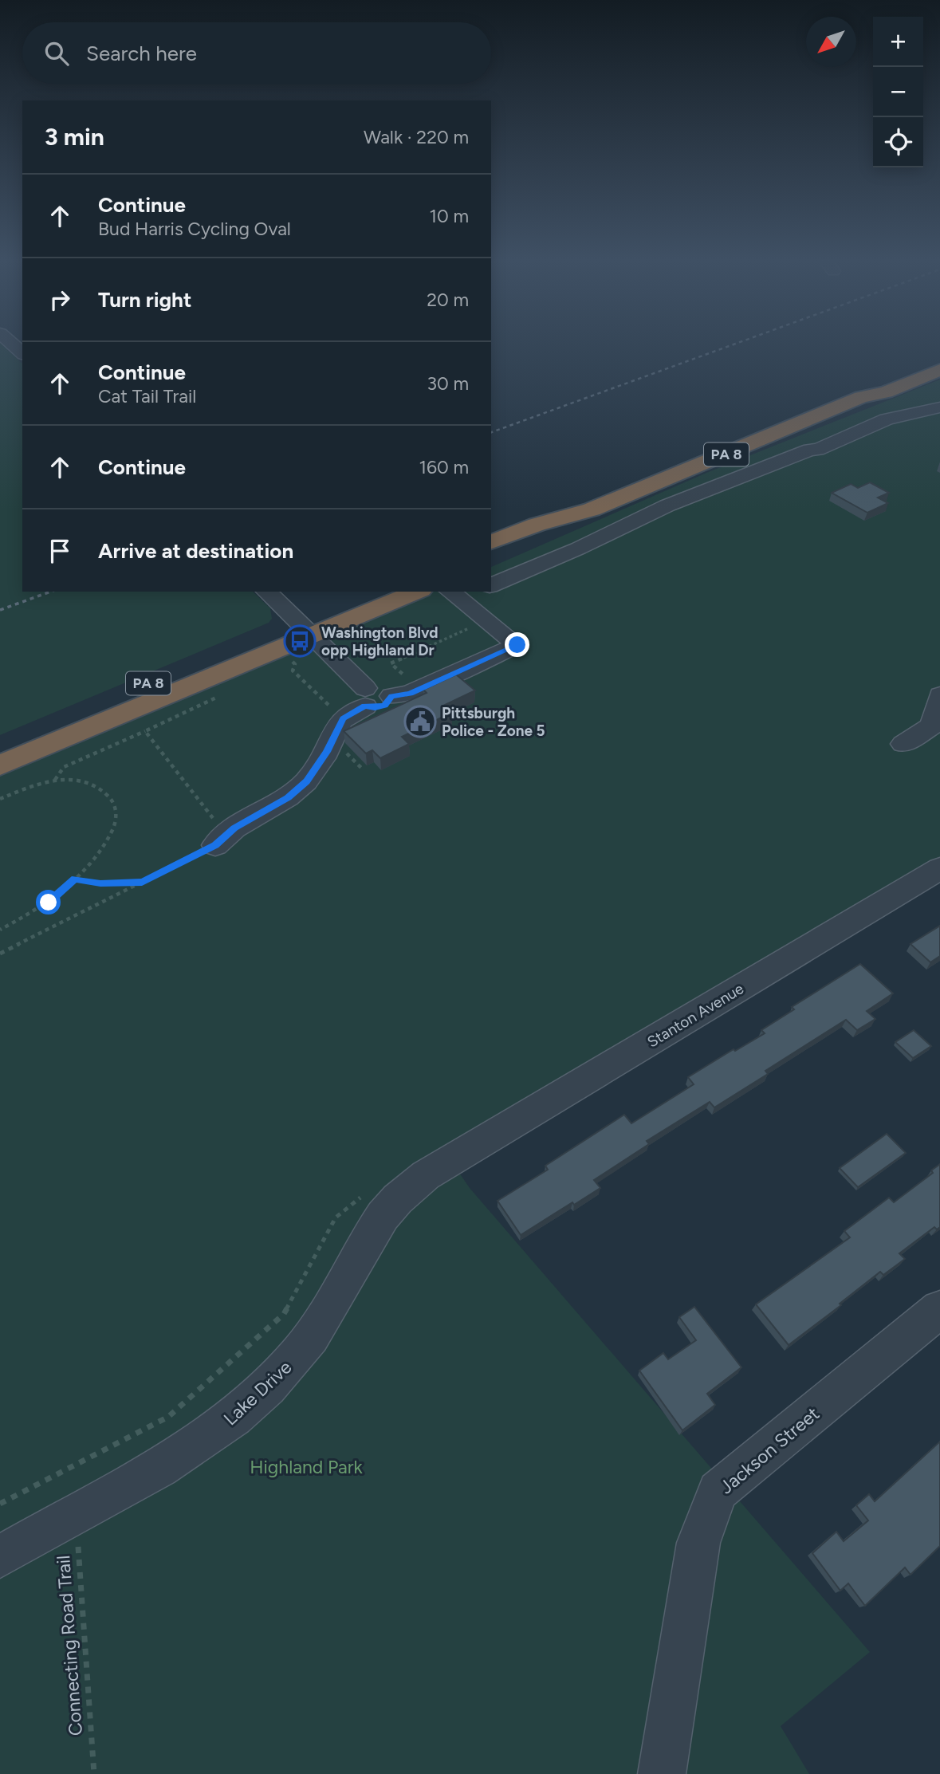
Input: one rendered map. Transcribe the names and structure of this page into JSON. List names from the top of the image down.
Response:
{
  "streets": {
    "highway": ["PA 8"],
    "street": ["Stanton Avenue", "Lake Drive", "Jackson Street"],
    "path": ["Connecting Road Trail"]
  },
  "crossings": [
    ["Stanton Avenue", "Lake Drive"],
    ["Lake Drive", "Connecting Road Trail"]
  ],
  "parks": ["Highland Park"],
  "places": {
    "bus stop": ["Washington Blvd opp Highland Dr"],
    "public building": ["Pittsburgh Police - Zone 5"]
  },
  "north": "bottom left",
  "page": {
    "map_buttons": ["+", "−"],
    "search": "Search here",
    "heading": ["3 min", "Walk · 220 m"],
    "list": [
      ["Continue", "Bud Harris Cycling Oval", "10 m"],
      ["Turn right", "20 m"],
      ["Continue", "Cat Tail Trail", "30 m"],
      ["Continue", "160 m"],
      "Arrive at destination"
    ]
  }
}
